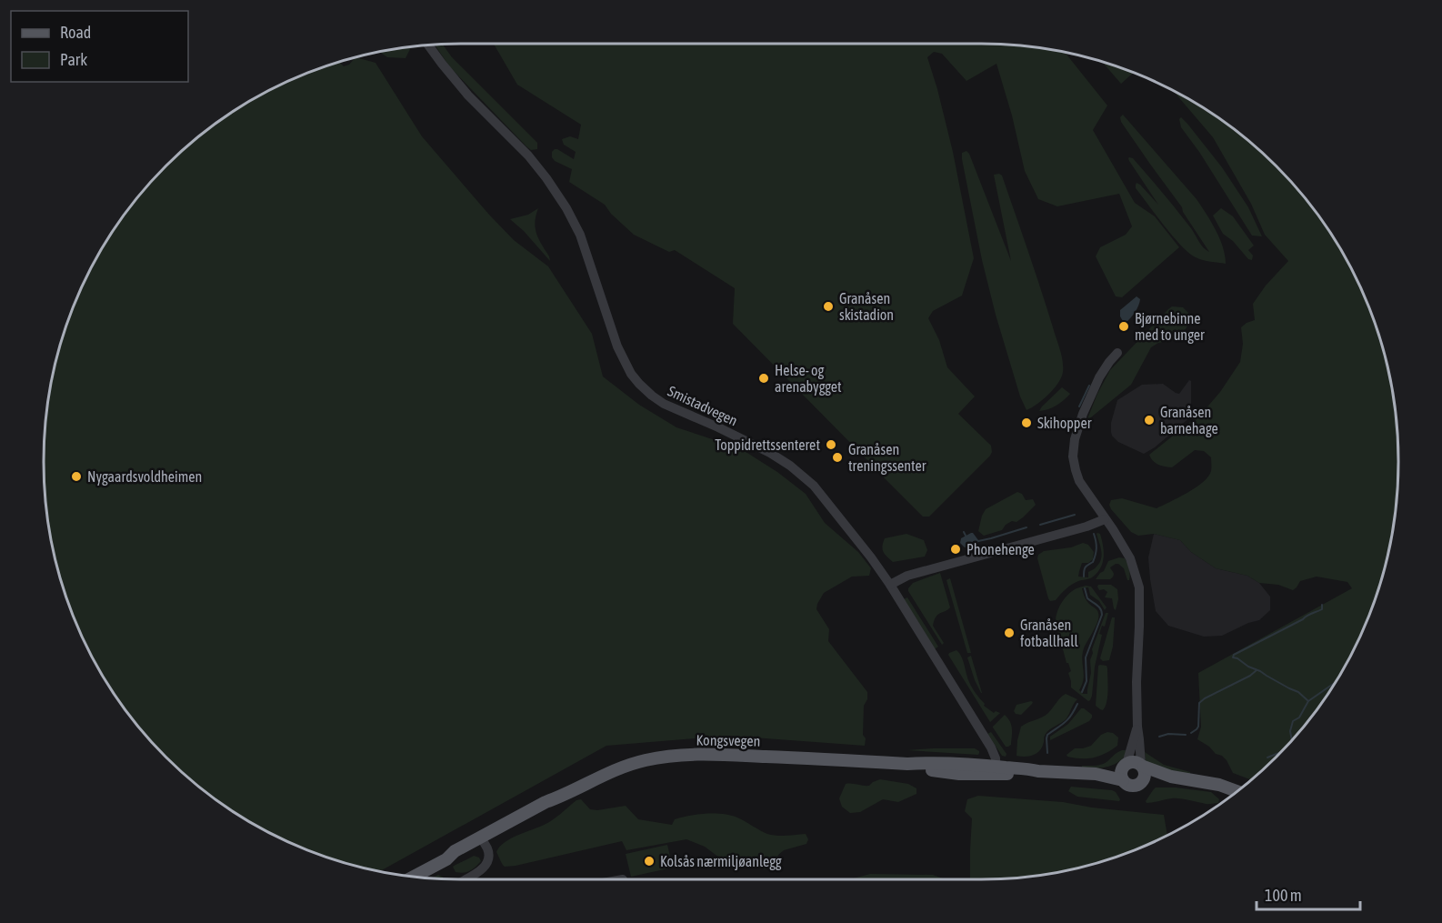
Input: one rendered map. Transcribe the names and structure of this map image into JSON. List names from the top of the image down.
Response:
{
  "streets": {
    "main road": ["Kongsvegen"],
    "street": ["Smistadvegen"]
  },
  "crossings": [
    ["Smistadvegen", "Kongsvegen"]
  ],
  "places": [
    "Granåsen skistadion",
    "Bjørnebinne med to unger",
    "Helse- og arenabygget",
    "Granåsen barnehage",
    "Skihopper",
    "Toppidrettssenteret",
    "Granåsen treningssenter",
    "Nygaardsvoldheimen",
    "Phonehenge",
    "Granåsen fotballhall",
    "Kolsås nærmiljøanlegg"
  ],
  "legend": ["Road", "Park"],
  "scale_bar": "100 m"
}
